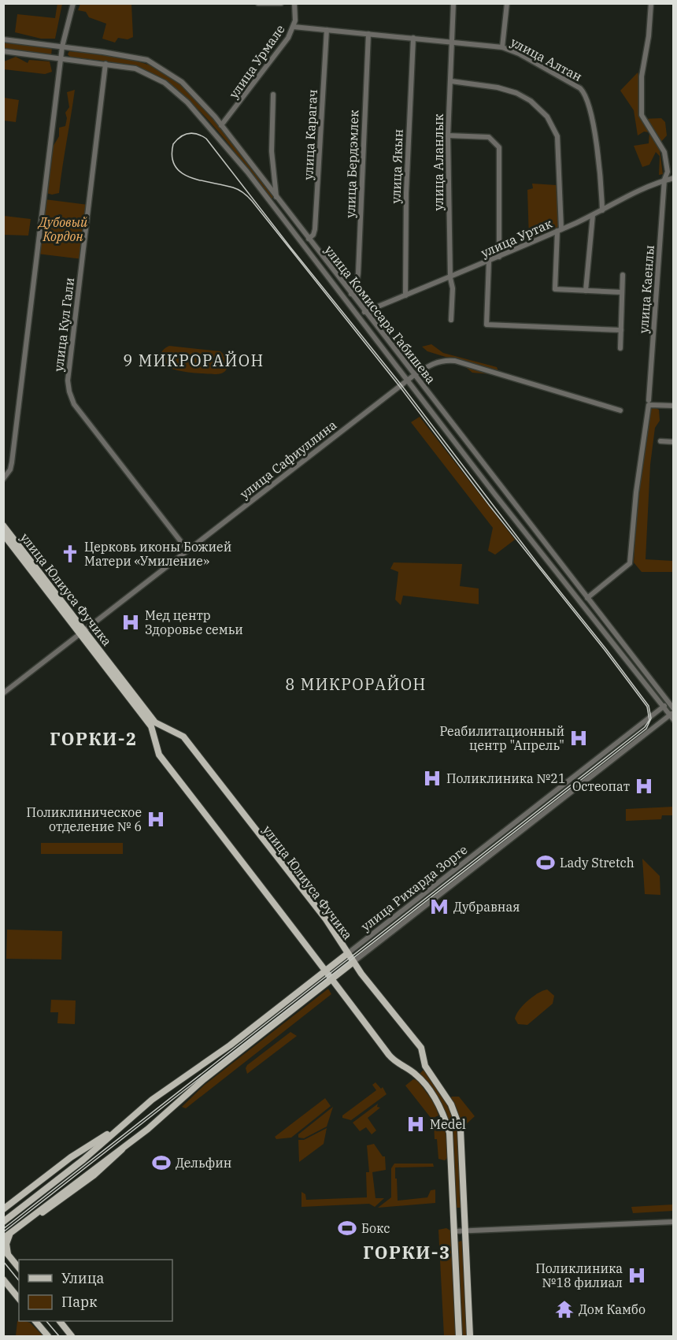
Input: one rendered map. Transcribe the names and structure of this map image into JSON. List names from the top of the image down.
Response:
{
  "streets": {
    "main road": ["улица Юлиуса Фучика", "улица Рихарда Зорге"],
    "street": [
      "улица Алтан",
      "улица Урмале",
      "улица Карагач",
      "улица Аланлык",
      "улица Бердэмлек",
      "улица Якын",
      "улица Уртак",
      "улица Каенлы",
      "улица Комиссара Габишева",
      "улица Кул Гали",
      "улица Сафиуллина"
    ]
  },
  "crossings": [
    ["улица Алтан", "улица Урмале"],
    ["улица Алтан", "улица Карагач"],
    ["улица Алтан", "улица Аланлык"],
    ["улица Алтан", "улица Бердэмлек"],
    ["улица Алтан", "улица Якын"],
    ["улица Алтан", "улица Уртак"],
    ["улица Урмале", "улица Комиссара Габишева"],
    ["улица Карагач", "улица Комиссара Габишева"],
    ["улица Аланлык", "улица Уртак"],
    ["улица Бердэмлек", "улица Комиссара Габишева"],
    ["улица Якын", "улица Уртак"],
    ["улица Уртак", "улица Каенлы"],
    ["улица Уртак", "улица Комиссара Габишева"],
    ["улица Каенлы", "улица Комиссара Габишева"],
    ["улица Комиссара Габишева", "улица Кул Гали"],
    ["улица Комиссара Габишева", "улица Сафиуллина"],
    ["улица Комиссара Габишева", "улица Рихарда Зорге"],
    ["улица Кул Гали", "улица Сафиуллина"],
    ["улица Сафиуллина", "улица Юлиуса Фучика"],
    ["улица Юлиуса Фучика", "улица Рихарда Зорге"]
  ],
  "districts": [
    "9 МИКРОРАЙОН",
    "8 МИКРОРАЙОН",
    "ГОРКИ-2",
    "ГОРКИ-3"
  ],
  "parks": ["Дубовый Кордон"],
  "places": {
    "church": ["Церковь иконы Божией Матери «Умиление»"],
    "hospital": [
      "Мед центр Здоровье семьи",
      "Реабилитационный центр \"Апрель\"",
      "Поликлиника №21",
      "Остеопат",
      "Поликлиническое отделение № 6",
      "Medel",
      "Поликлиника №18 филиал"
    ],
    "sports": ["Lady Stretch", "Дельфин", "Бокс"],
    "metro station": ["Дубравная"],
    "temple": ["Дом Камбо"]
  },
  "legend": ["Улица", "Парк"]
}
